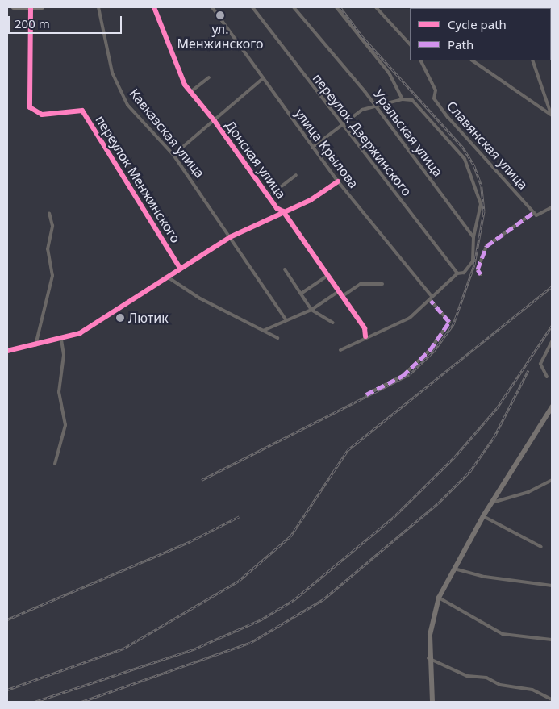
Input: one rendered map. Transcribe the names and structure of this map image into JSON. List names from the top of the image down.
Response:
{
  "streets": {
    "street": [
      "Кавказская улица",
      "Уральская улица",
      "переулок Дзержинского",
      "Славянская улица",
      "улица Крылова",
      "Донская улица",
      "переулок Менжинского"
    ]
  },
  "crossings": [
    ["Уральская улица", "Славянская улица"]
  ],
  "places": ["ул. Менжинского", "Лютик"],
  "legend": ["Cycle path", "Path"],
  "scale_bar": "200 m"
}
